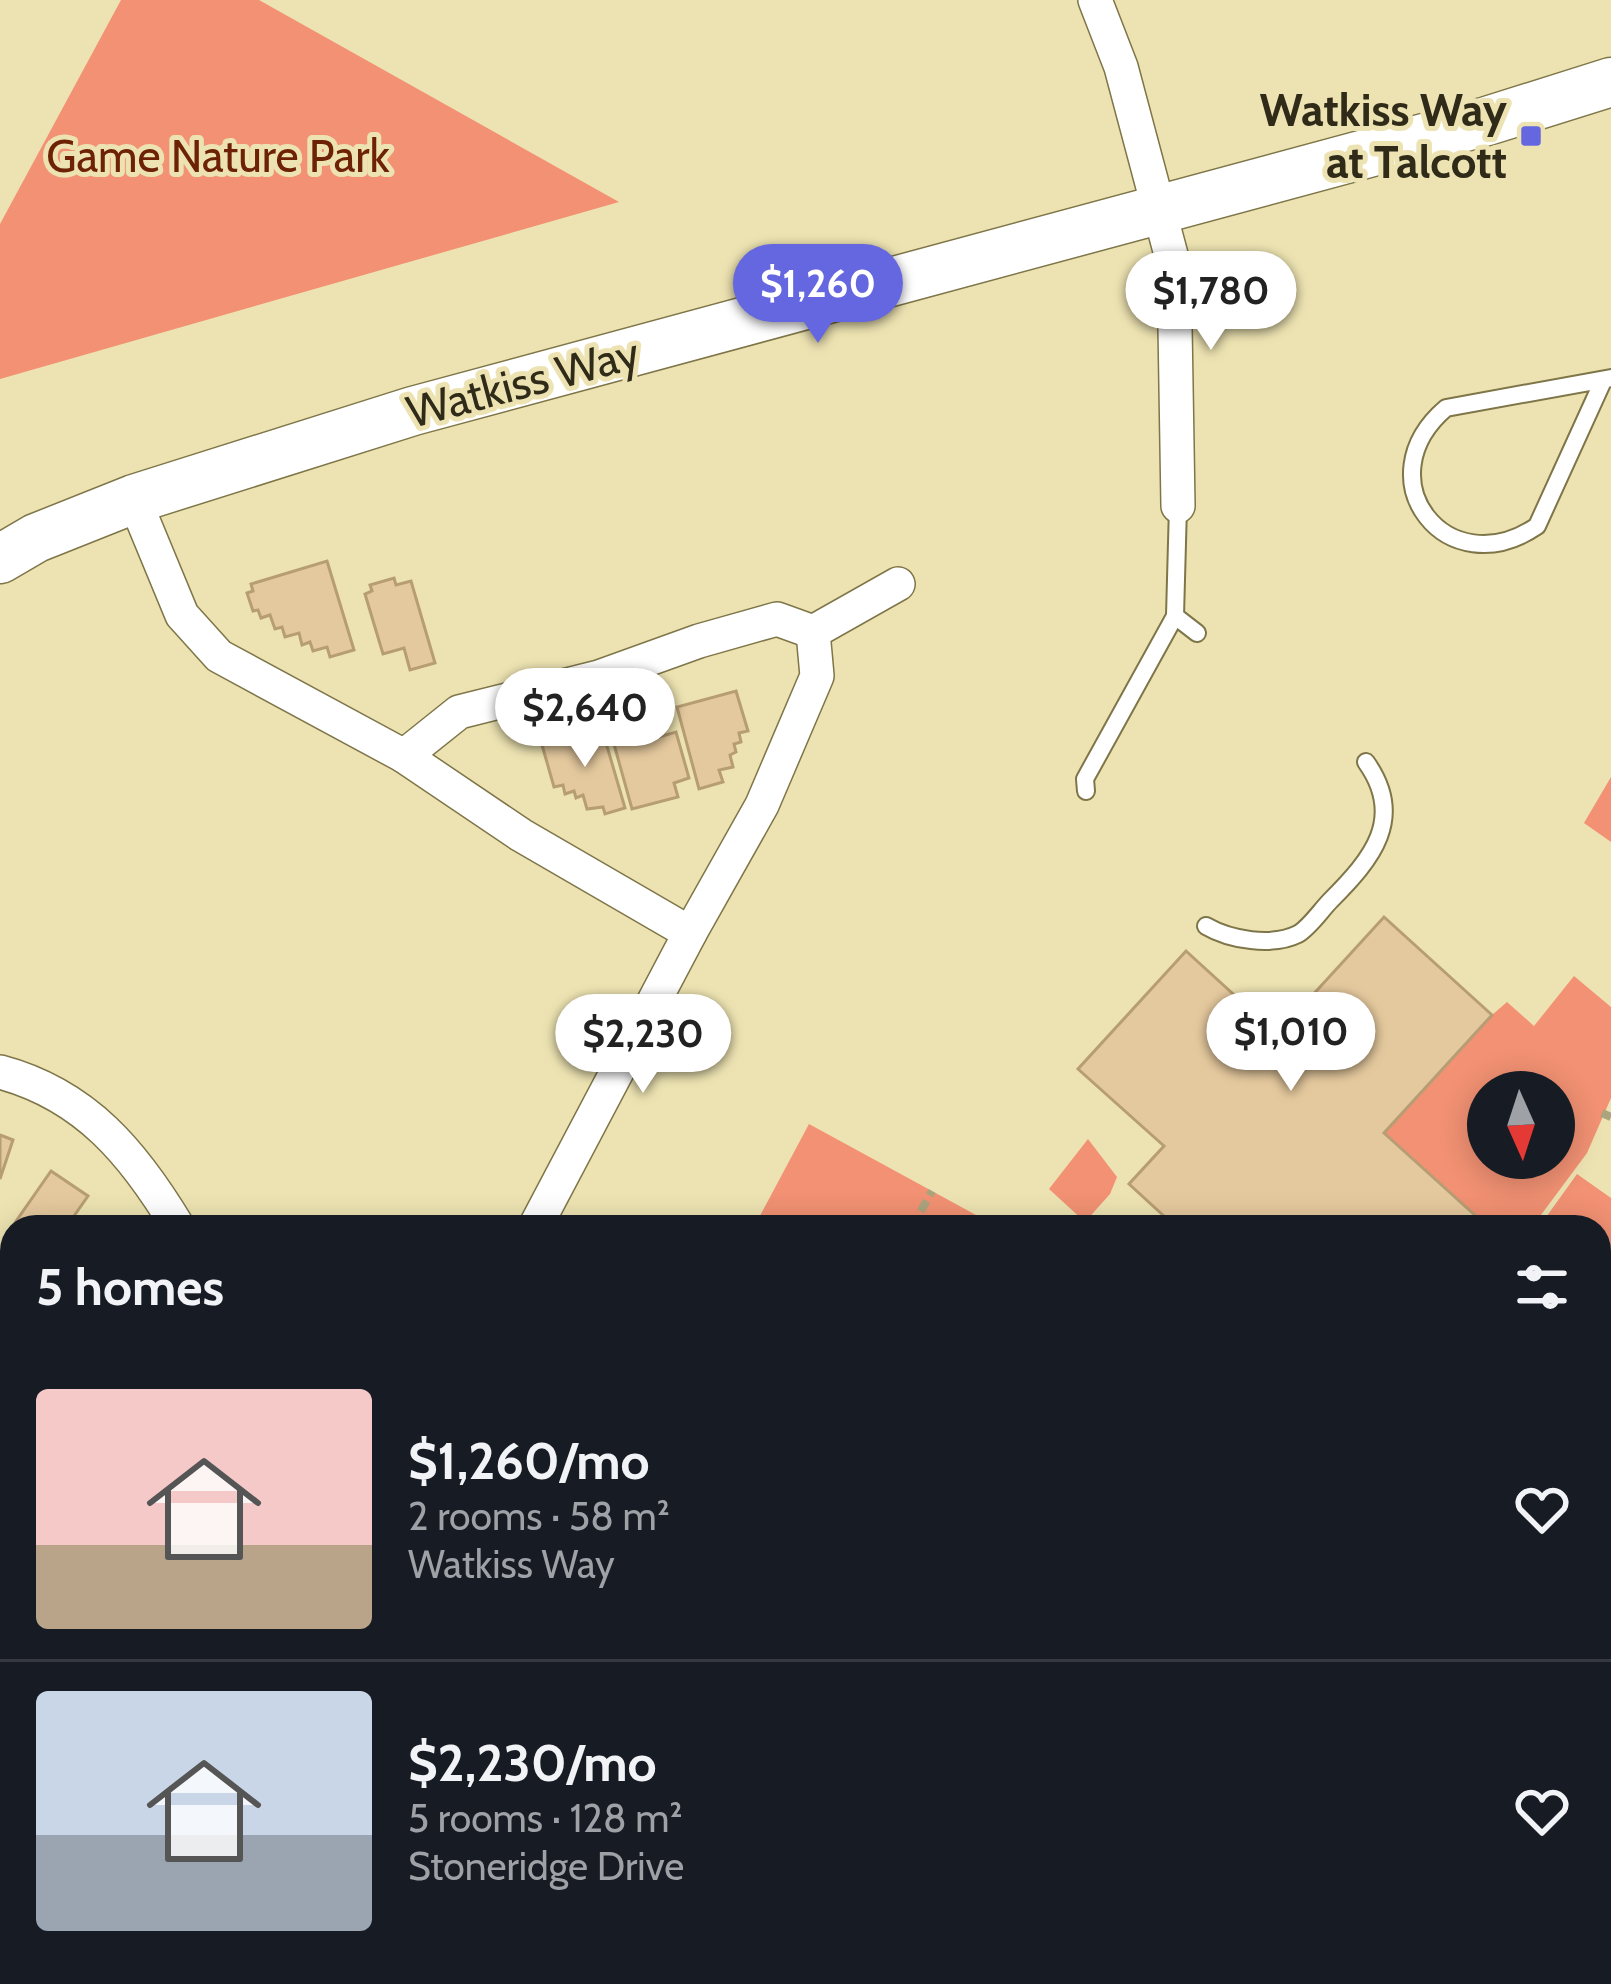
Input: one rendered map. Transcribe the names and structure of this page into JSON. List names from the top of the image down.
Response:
{
  "streets": {
    "street": ["Watkiss Way"]
  },
  "parks": ["Game Nature Park"],
  "places": {
    "transit": ["Watkiss Way at Talcott"]
  },
  "north": "bottom",
  "page": {
    "price": [
      "$1,260",
      "$1,780",
      "$2,640",
      "$1,010",
      "$2,230"
    ],
    "heading": "5 homes",
    "list": [
      {
        "name": "$1,260/mo",
        "note": "2 rooms · 58 m² · Watkiss Way"
      },
      {
        "name": "$2,230/mo",
        "note": "5 rooms · 128 m² · Stoneridge Drive"
      }
    ]
  }
}
